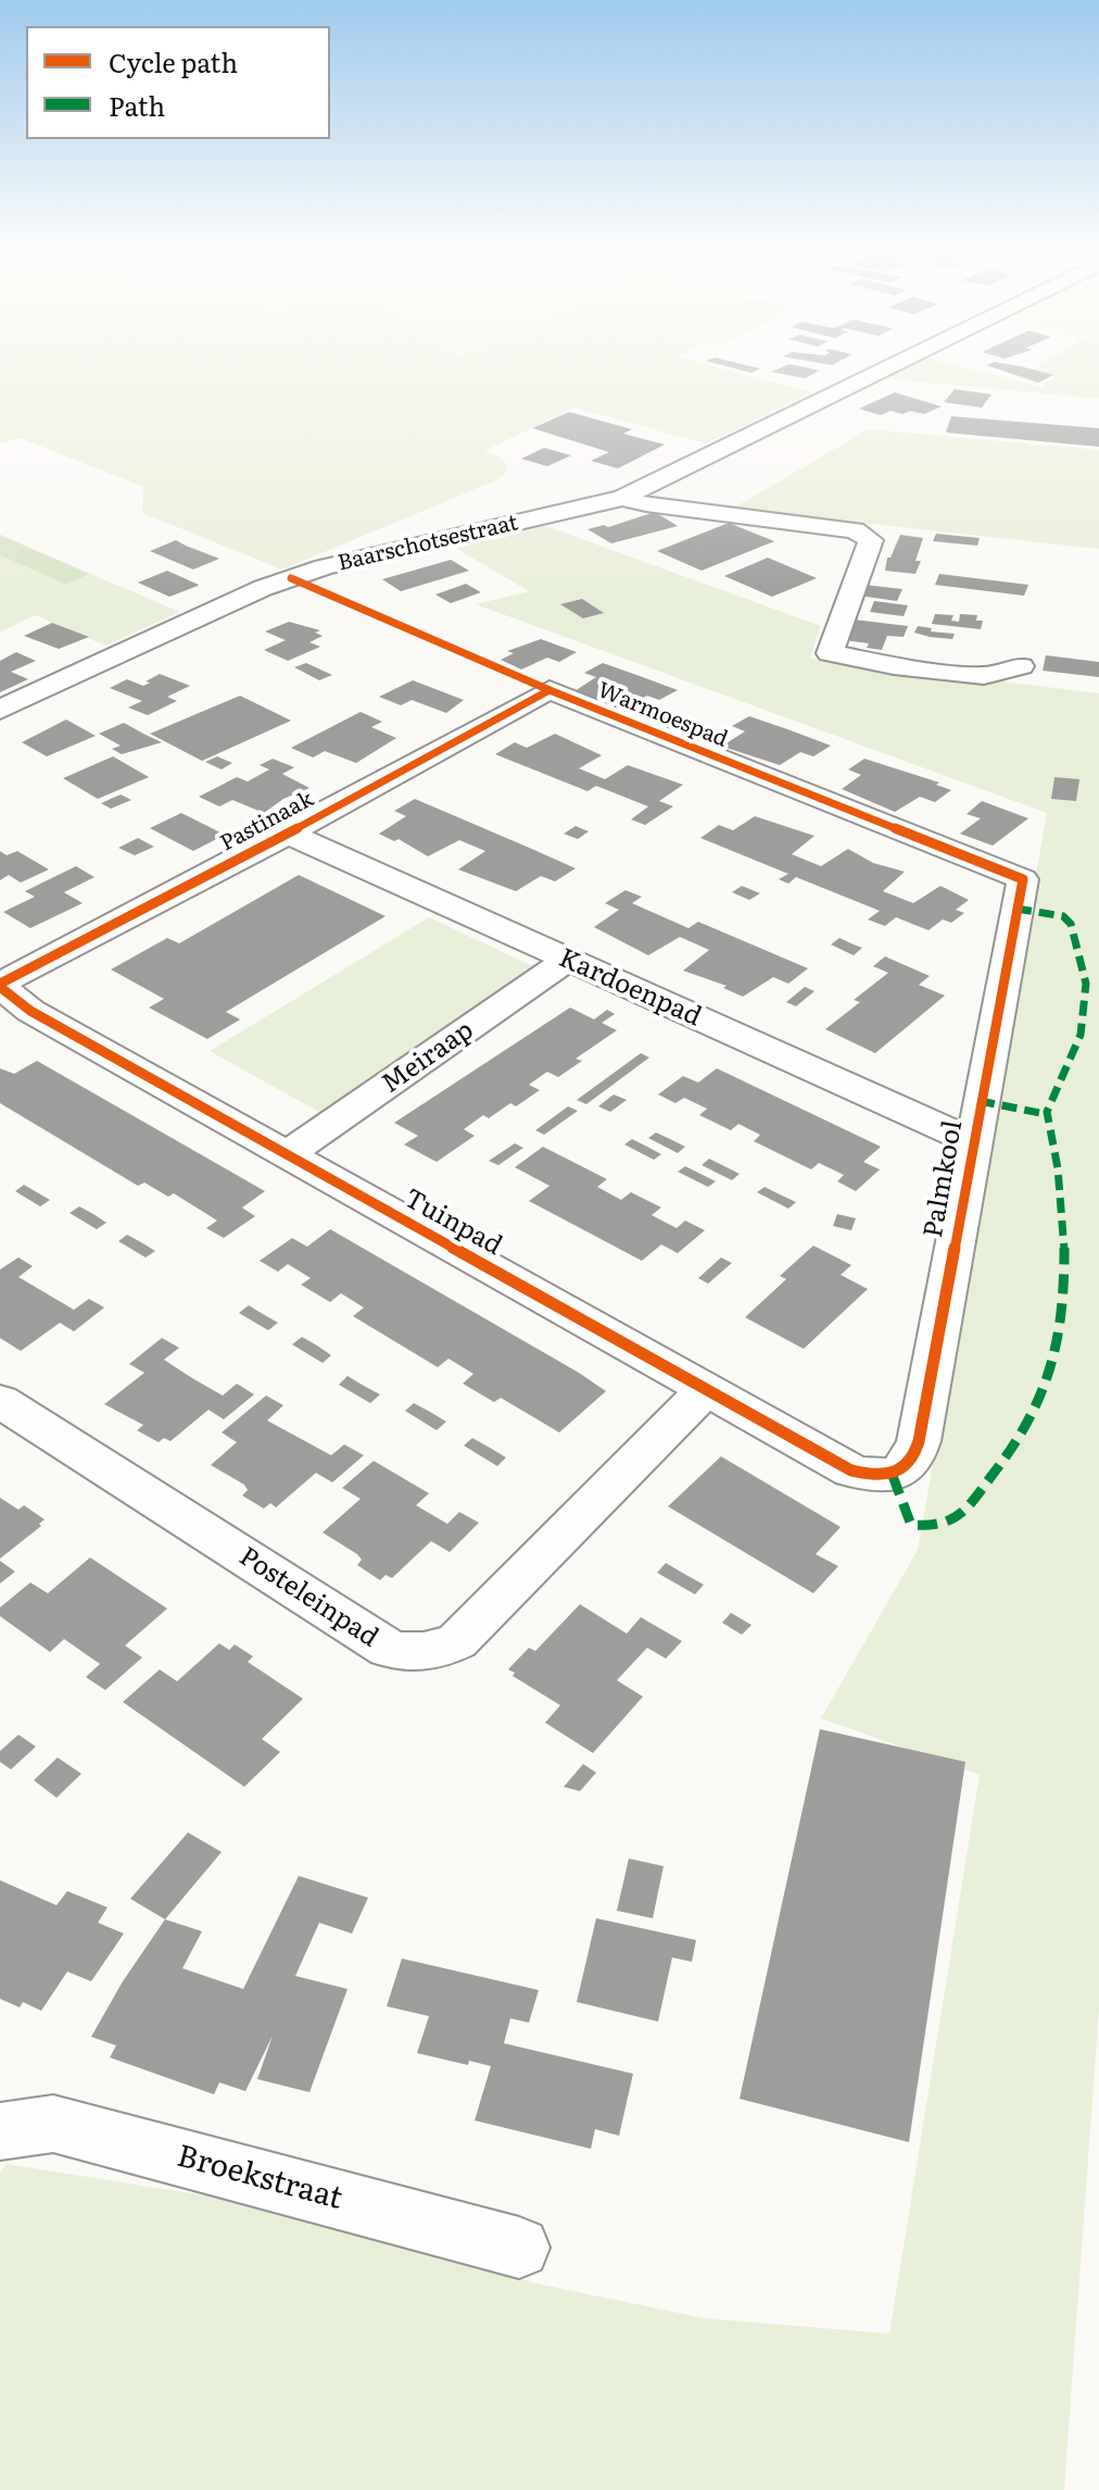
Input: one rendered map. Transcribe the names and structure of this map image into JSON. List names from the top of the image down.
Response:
{
  "streets": {
    "street": [
      "Baarschotsestraat",
      "Warmoespad",
      "Pastinaak",
      "Kardoenpad",
      "Meiraap",
      "Palmkool",
      "Tuinpad",
      "Posteleinpad",
      "Broekstraat"
    ]
  },
  "crossings": [
    ["Warmoespad", "Pastinaak"],
    ["Warmoespad", "Palmkool"],
    ["Pastinaak", "Kardoenpad"],
    ["Pastinaak", "Tuinpad"],
    ["Kardoenpad", "Meiraap"],
    ["Kardoenpad", "Palmkool"],
    ["Meiraap", "Tuinpad"],
    ["Palmkool", "Tuinpad"],
    ["Tuinpad", "Posteleinpad"]
  ],
  "legend": ["Cycle path", "Path"]
}
